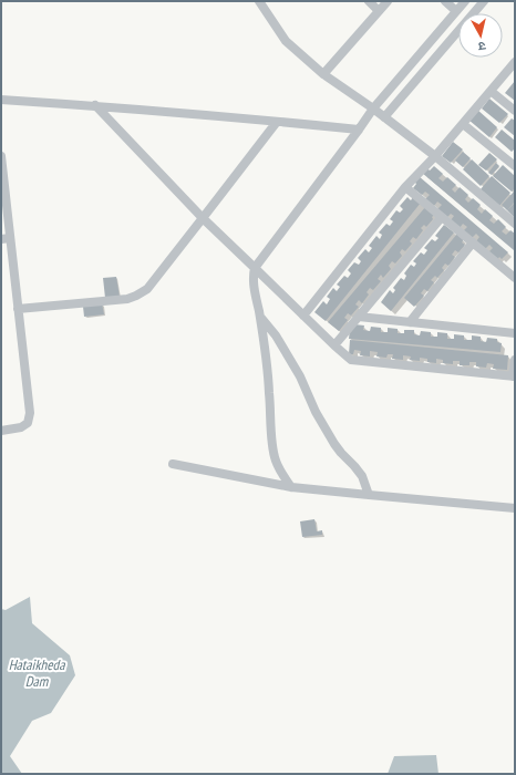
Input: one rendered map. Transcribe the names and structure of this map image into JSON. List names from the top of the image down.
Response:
{
  "water": ["Hataikheda Dam"],
  "north": "bottom"
}
